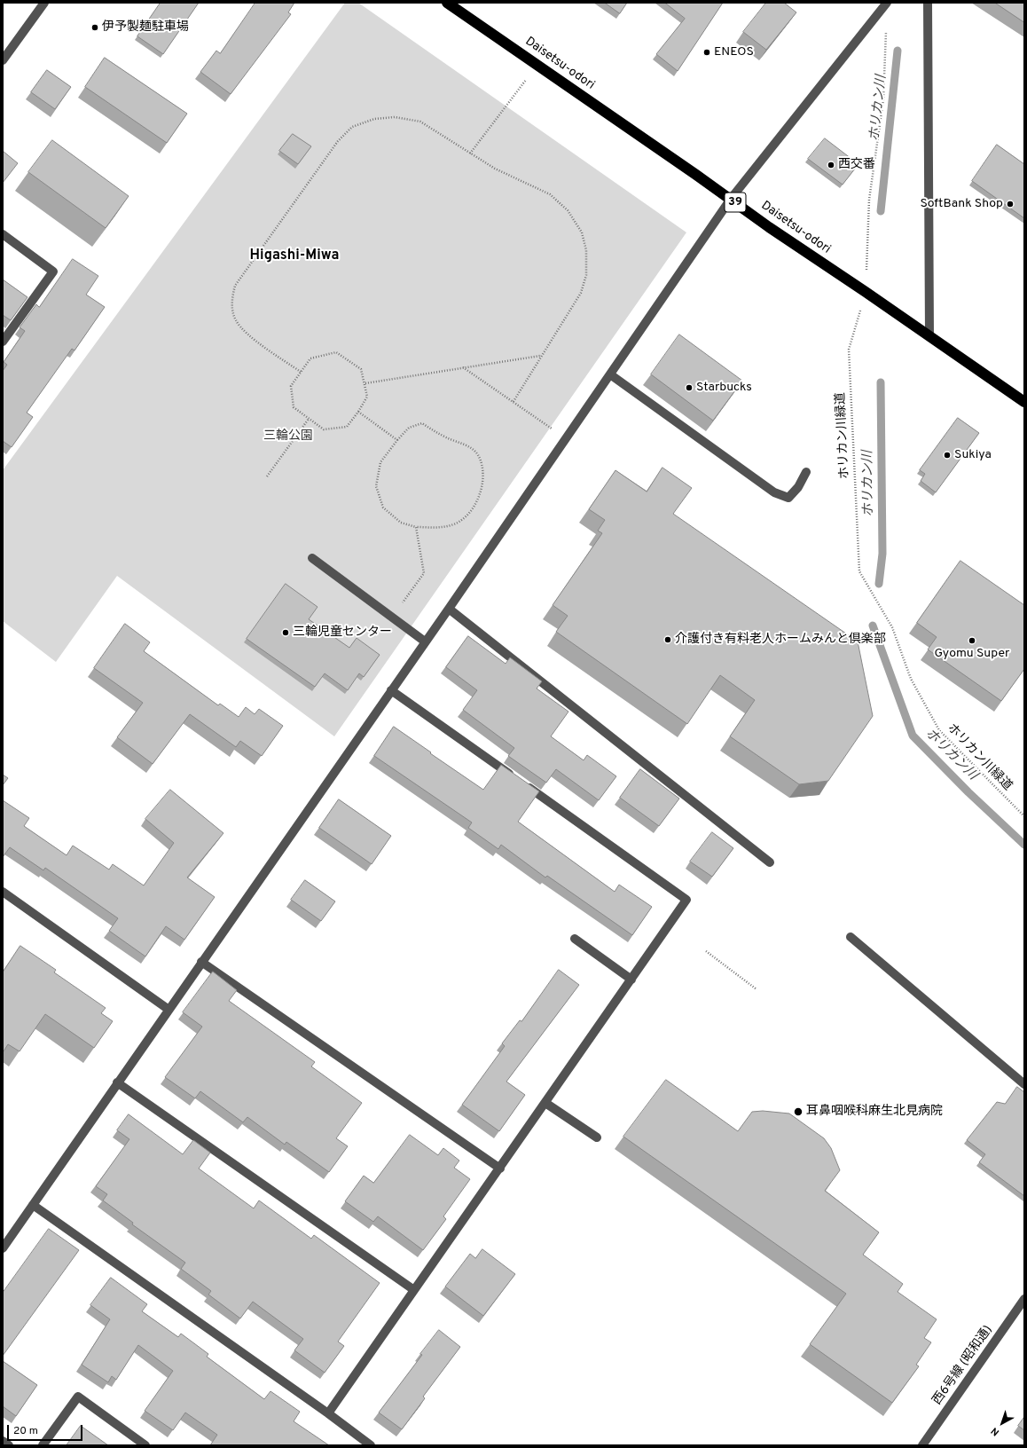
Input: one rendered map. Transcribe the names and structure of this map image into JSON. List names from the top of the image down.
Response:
{
  "streets": {
    "highway": ["Daisetsu-odori", "39"],
    "street": ["西6号線 (昭和通)"],
    "path": ["ホリカン川緑道"]
  },
  "crossings": [
    ["Daisetsu-odori", "ホリカン川緑道"]
  ],
  "districts": ["Higashi-Miwa"],
  "water": ["ホリカン川"],
  "parks": ["三輪公園"],
  "places": [
    "伊予製麺駐車場",
    "ENEOS",
    "西交番",
    "SoftBank Shop",
    "Starbucks",
    "Sukiya",
    "三輪児童センター",
    "介護付き有料老人ホームみんと倶楽部",
    "Gyomu Super",
    "耳鼻咽喉科麻生北見病院"
  ],
  "scale_bar": "20 m",
  "north": "bottom left"
}
